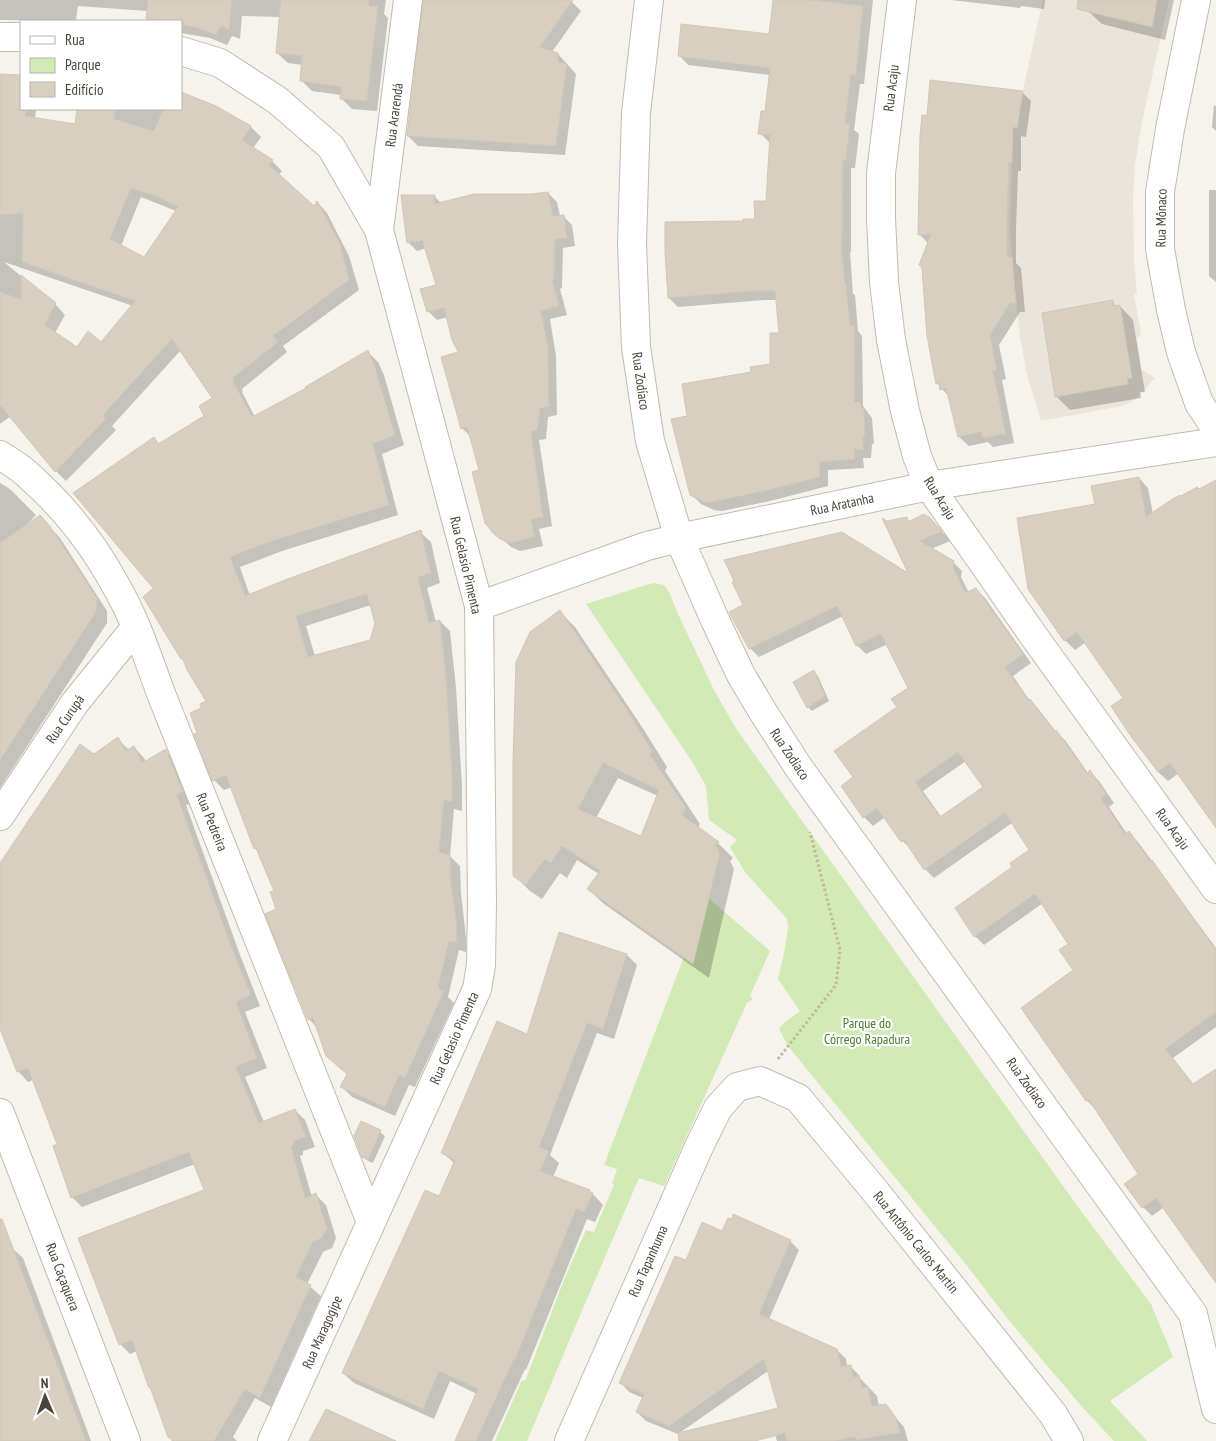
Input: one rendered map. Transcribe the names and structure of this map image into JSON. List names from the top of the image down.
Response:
{
  "streets": {
    "street": [
      "Rua Acaju",
      "Rua Ararendá",
      "Rua Mônaco",
      "Rua Zodíaco",
      "Rua Aratanha",
      "Rua Gelasio Pimenta",
      "Rua Curupá",
      "Rua Pedreira",
      "Rua Antônio Carlos Martin",
      "Rua Tapanhuma",
      "Rua Caçaquera",
      "Rua Maragogipe"
    ]
  },
  "crossings": [
    ["Rua Acaju", "Rua Aratanha"],
    ["Rua Ararendá", "Rua Gelasio Pimenta"],
    ["Rua Zodíaco", "Rua Aratanha"],
    ["Rua Aratanha", "Rua Gelasio Pimenta"],
    ["Rua Gelasio Pimenta", "Rua Pedreira"],
    ["Rua Gelasio Pimenta", "Rua Maragogipe"],
    ["Rua Curupá", "Rua Pedreira"],
    ["Rua Pedreira", "Rua Maragogipe"],
    ["Rua Antônio Carlos Martin", "Rua Tapanhuma"]
  ],
  "parks": ["Parque do Córrego Rapadura"],
  "legend": ["Rua", "Parque", "Edifício"],
  "north": "top"
}
